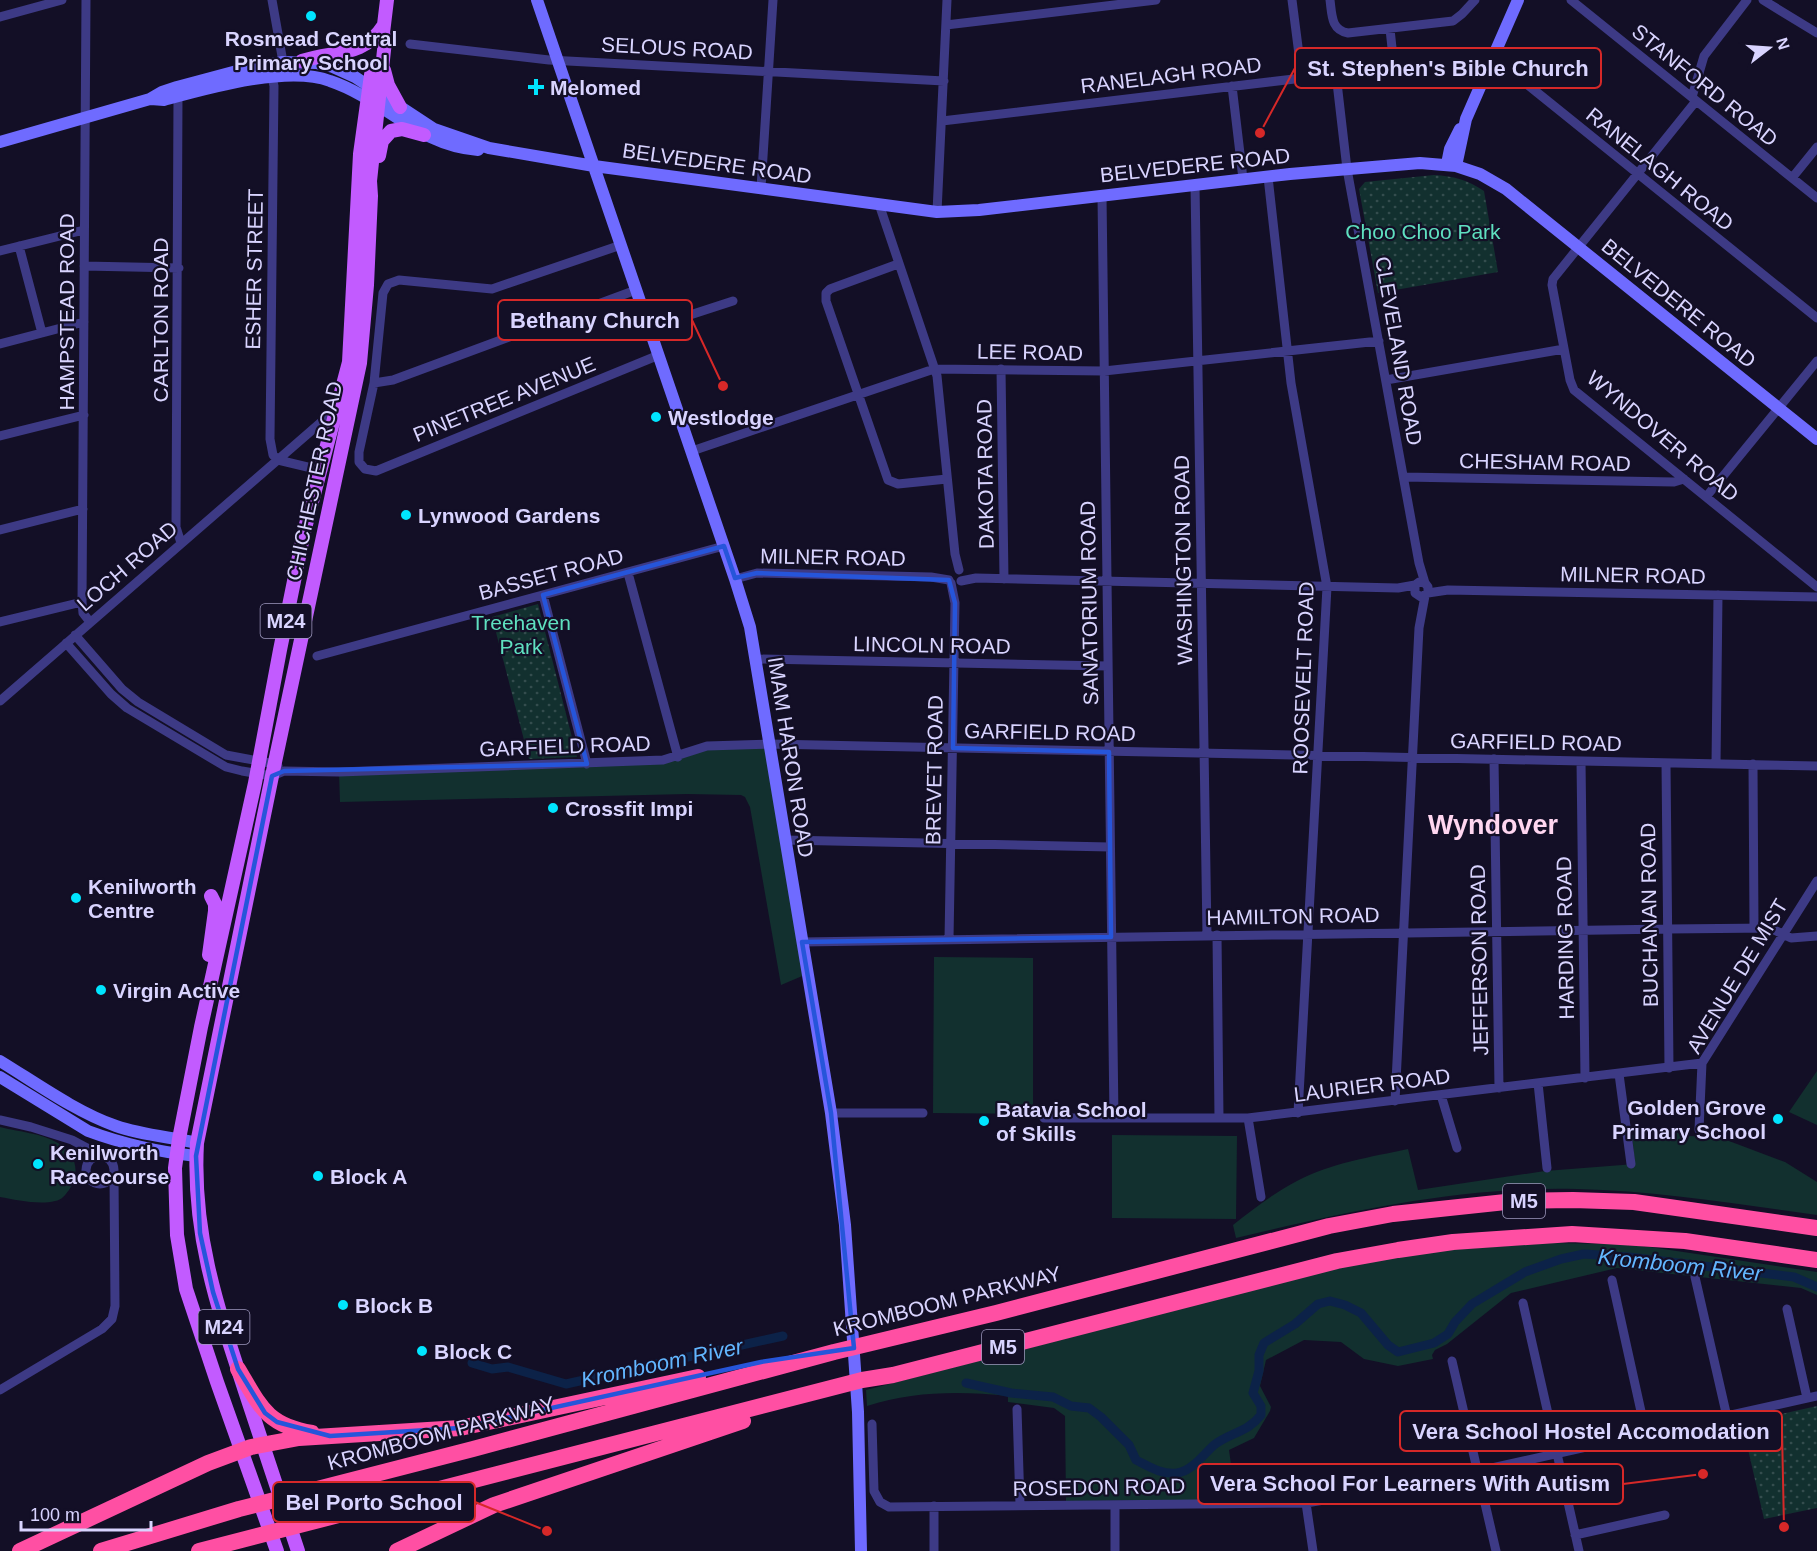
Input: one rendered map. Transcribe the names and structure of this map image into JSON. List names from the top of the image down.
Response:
{
  "streets": {
    "highway": ["M5", "KROMBOOM PARKWAY"],
    "main road": [
      "BELVEDERE ROAD",
      "CHICHESTER ROAD",
      "M24",
      "IMAM HARON ROAD"
    ],
    "street": [
      "SELOUS ROAD",
      "RANELAGH ROAD",
      "STANFORD ROAD",
      "ESHER STREET",
      "HAMPSTEAD ROAD",
      "CARLTON ROAD",
      "CLEVELAND ROAD",
      "LEE ROAD",
      "PINETREE AVENUE",
      "WYNDOVER ROAD",
      "CHESHAM ROAD",
      "DAKOTA ROAD",
      "MILNER ROAD",
      "WASHINGTON ROAD",
      "LOCH ROAD",
      "BASSET ROAD",
      "SANATORIUM ROAD",
      "LINCOLN ROAD",
      "ROOSEVELT ROAD",
      "GARFIELD ROAD",
      "BREVET ROAD",
      "BUCHANAN ROAD",
      "HAMILTON ROAD",
      "HARDING ROAD",
      "JEFFERSON ROAD",
      "AVENUE DE MIST",
      "LAURIER ROAD",
      "ROSEDON ROAD"
    ]
  },
  "crossings": [
    ["SELOUS ROAD", "IMAM HARON ROAD"],
    ["RANELAGH ROAD", "CLEVELAND ROAD"],
    ["RANELAGH ROAD", "WYNDOVER ROAD"],
    ["STANFORD ROAD", "WYNDOVER ROAD"],
    ["BELVEDERE ROAD", "CLEVELAND ROAD"],
    ["BELVEDERE ROAD", "WYNDOVER ROAD"],
    ["BELVEDERE ROAD", "CHICHESTER ROAD"],
    ["BELVEDERE ROAD", "WASHINGTON ROAD"],
    ["BELVEDERE ROAD", "SANATORIUM ROAD"],
    ["BELVEDERE ROAD", "ROOSEVELT ROAD"],
    ["BELVEDERE ROAD", "IMAM HARON ROAD"],
    ["BELVEDERE ROAD", "BREVET ROAD"],
    ["ESHER STREET", "LOCH ROAD"],
    ["HAMPSTEAD ROAD", "LOCH ROAD"],
    ["CARLTON ROAD", "LOCH ROAD"],
    ["CLEVELAND ROAD", "LEE ROAD"],
    ["CLEVELAND ROAD", "CHESHAM ROAD"],
    ["CLEVELAND ROAD", "MILNER ROAD"],
    ["CLEVELAND ROAD", "GARFIELD ROAD"],
    ["CLEVELAND ROAD", "HAMILTON ROAD"],
    ["CLEVELAND ROAD", "LAURIER ROAD"],
    ["LEE ROAD", "DAKOTA ROAD"],
    ["LEE ROAD", "WASHINGTON ROAD"],
    ["LEE ROAD", "SANATORIUM ROAD"],
    ["LEE ROAD", "ROOSEVELT ROAD"],
    ["LEE ROAD", "IMAM HARON ROAD"],
    ["LEE ROAD", "BREVET ROAD"],
    ["PINETREE AVENUE", "IMAM HARON ROAD"],
    ["WYNDOVER ROAD", "CHESHAM ROAD"],
    ["DAKOTA ROAD", "MILNER ROAD"],
    ["CHICHESTER ROAD", "LOCH ROAD"],
    ["CHICHESTER ROAD", "M24"],
    ["CHICHESTER ROAD", "GARFIELD ROAD"],
    ["MILNER ROAD", "WASHINGTON ROAD"],
    ["MILNER ROAD", "SANATORIUM ROAD"],
    ["MILNER ROAD", "ROOSEVELT ROAD"],
    ["MILNER ROAD", "IMAM HARON ROAD"],
    ["MILNER ROAD", "BREVET ROAD"],
    ["WASHINGTON ROAD", "GARFIELD ROAD"],
    ["WASHINGTON ROAD", "HAMILTON ROAD"],
    ["WASHINGTON ROAD", "LAURIER ROAD"],
    ["LOCH ROAD", "GARFIELD ROAD"],
    ["BASSET ROAD", "IMAM HARON ROAD"],
    ["SANATORIUM ROAD", "LINCOLN ROAD"],
    ["SANATORIUM ROAD", "GARFIELD ROAD"],
    ["SANATORIUM ROAD", "HAMILTON ROAD"],
    ["SANATORIUM ROAD", "LAURIER ROAD"],
    ["LINCOLN ROAD", "IMAM HARON ROAD"],
    ["LINCOLN ROAD", "BREVET ROAD"],
    ["ROOSEVELT ROAD", "GARFIELD ROAD"],
    ["ROOSEVELT ROAD", "HAMILTON ROAD"],
    ["ROOSEVELT ROAD", "LAURIER ROAD"],
    ["GARFIELD ROAD", "IMAM HARON ROAD"],
    ["GARFIELD ROAD", "BREVET ROAD"],
    ["GARFIELD ROAD", "BUCHANAN ROAD"],
    ["GARFIELD ROAD", "HARDING ROAD"],
    ["GARFIELD ROAD", "JEFFERSON ROAD"],
    ["IMAM HARON ROAD", "HAMILTON ROAD"],
    ["BREVET ROAD", "HAMILTON ROAD"],
    ["BUCHANAN ROAD", "HAMILTON ROAD"],
    ["BUCHANAN ROAD", "LAURIER ROAD"],
    ["HAMILTON ROAD", "HARDING ROAD"],
    ["HAMILTON ROAD", "JEFFERSON ROAD"],
    ["HAMILTON ROAD", "AVENUE DE MIST"],
    ["HARDING ROAD", "LAURIER ROAD"],
    ["JEFFERSON ROAD", "LAURIER ROAD"],
    ["AVENUE DE MIST", "LAURIER ROAD"]
  ],
  "districts": ["Wyndover"],
  "water": ["Kromboom River"],
  "parks": ["Choo Choo Park", "Treehaven Park"],
  "places": {
    "other": [
      "Rosmead Central Primary School",
      "St. Stephen's Bible Church",
      "Bethany Church",
      "Westlodge",
      "Lynwood Gardens",
      "Crossfit Impi",
      "Kenilworth Centre",
      "Virgin Active",
      "Golden Grove Primary School",
      "Batavia School of Skills",
      "Kenilworth Racecourse",
      "Block A",
      "Block B",
      "Block C",
      "Vera School For Learners With Autism",
      "Vera School Hostel Accomodation",
      "Bel Porto School"
    ],
    "health": ["Melomed"]
  },
  "scale_bar": "100 m",
  "north": "right"
}
